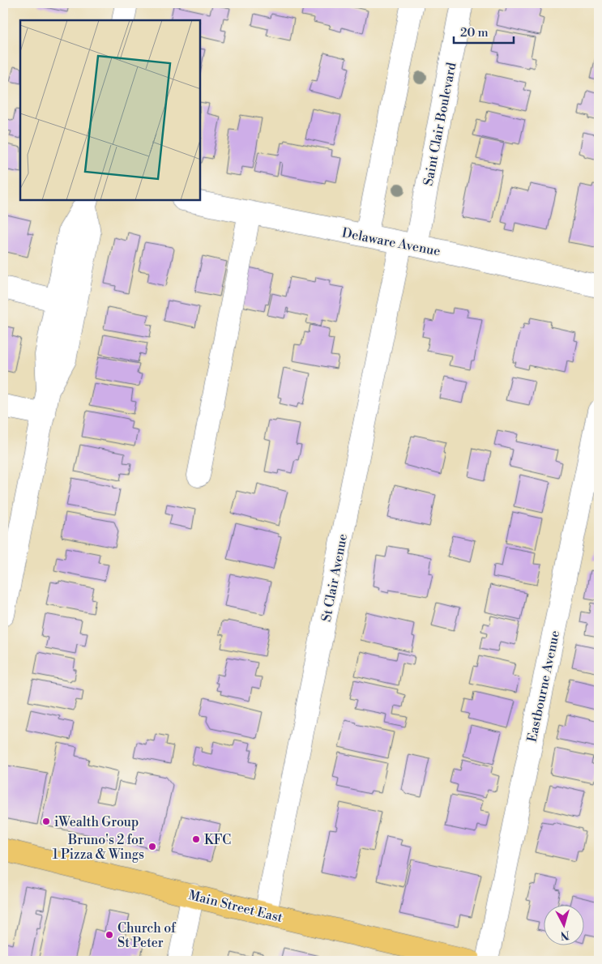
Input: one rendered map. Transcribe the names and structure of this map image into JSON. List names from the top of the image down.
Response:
{
  "streets": {
    "main road": ["Main Street East"],
    "street": [
      "Saint Clair Boulevard",
      "Delaware Avenue",
      "St Clair Avenue",
      "Eastbourne Avenue"
    ]
  },
  "crossings": [
    ["Saint Clair Boulevard", "Delaware Avenue"],
    ["Saint Clair Boulevard", "St Clair Avenue"],
    ["Delaware Avenue", "St Clair Avenue"],
    ["St Clair Avenue", "Main Street East"]
  ],
  "places": [
    "iWealth Group",
    "KFC",
    "Bruno's 2 for 1 Pizza & Wings",
    "Church of St Peter"
  ],
  "scale_bar": "20 m",
  "north": "bottom"
}
